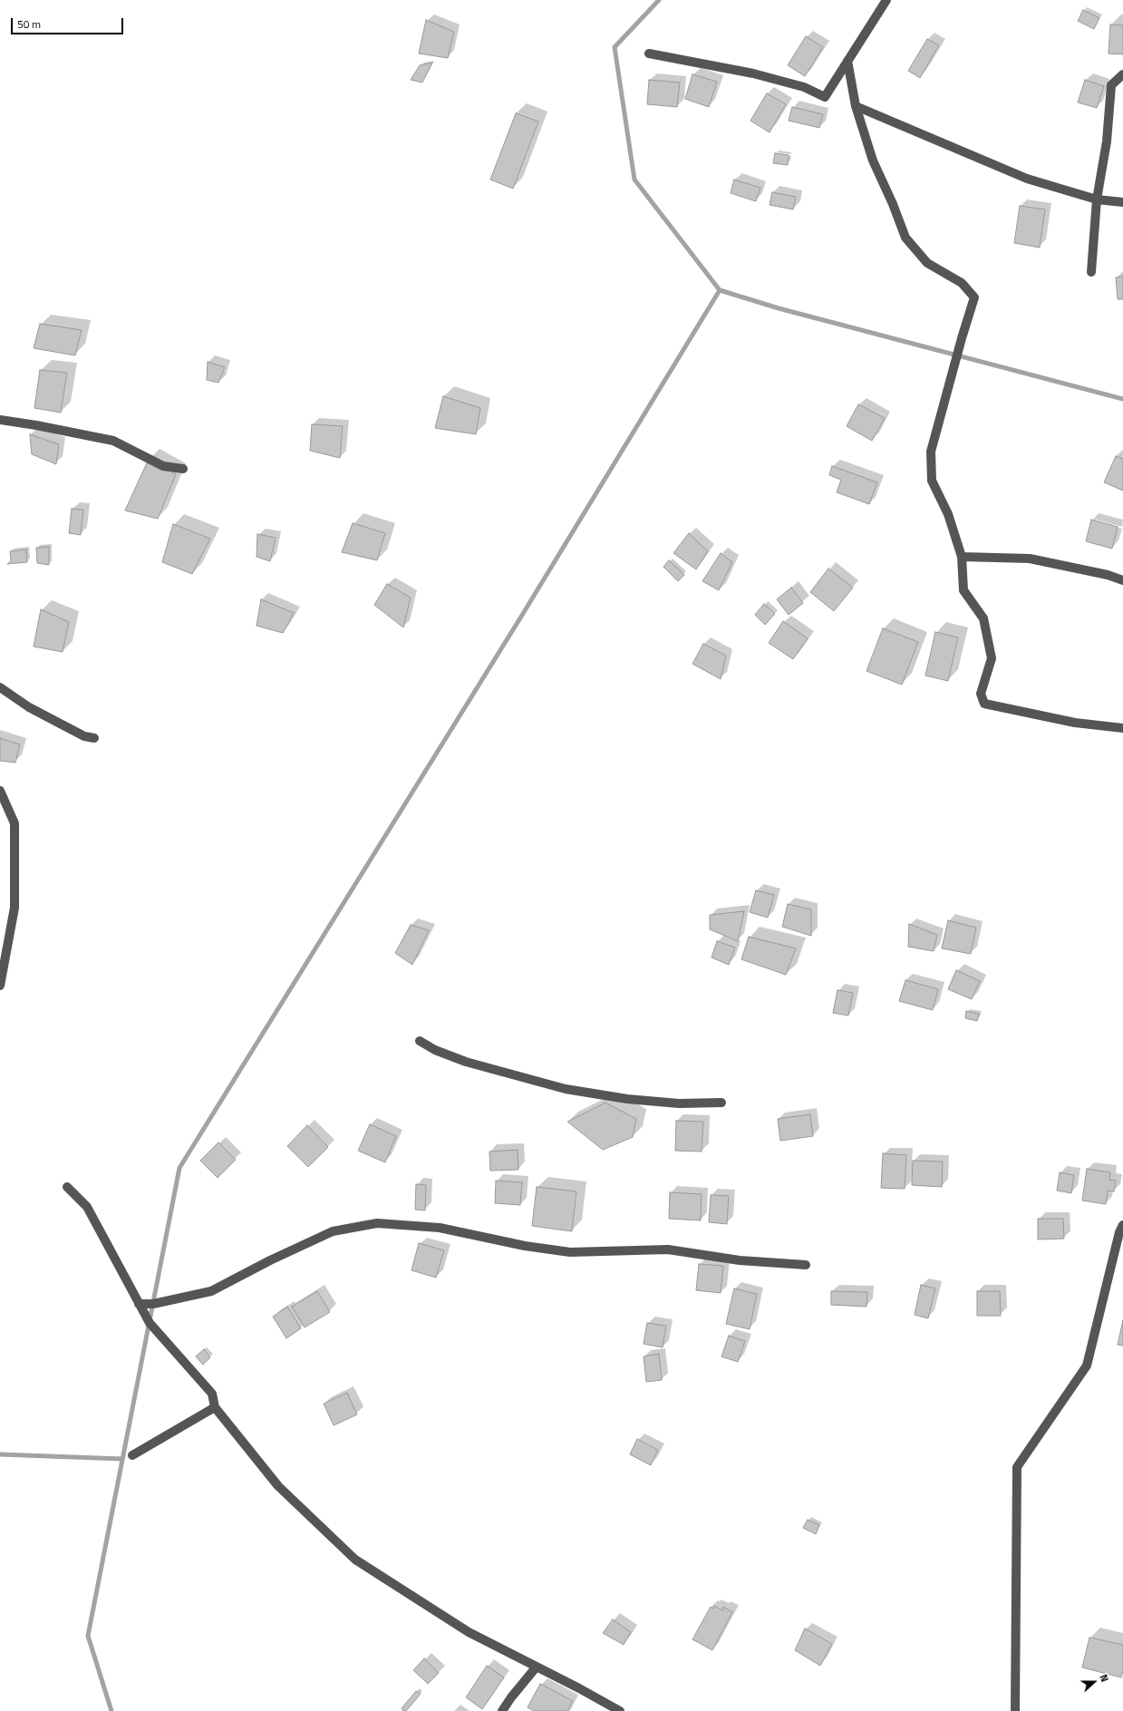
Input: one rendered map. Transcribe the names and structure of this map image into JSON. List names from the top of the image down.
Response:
{
  "scale_bar": "50 m",
  "north": "right"
}
